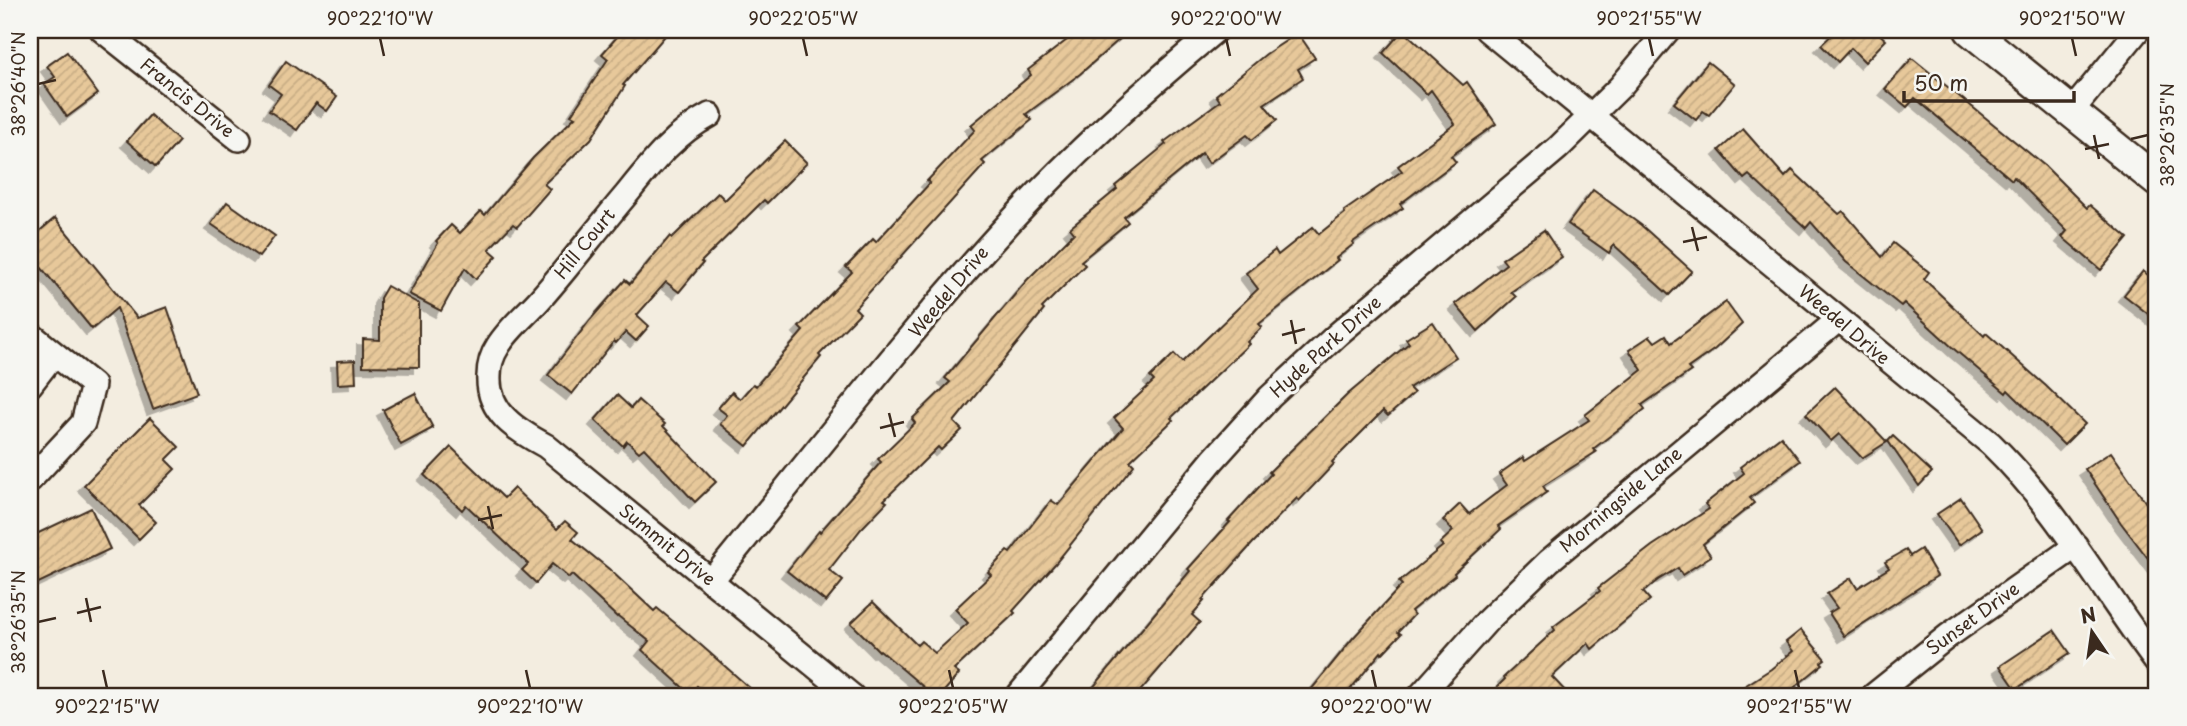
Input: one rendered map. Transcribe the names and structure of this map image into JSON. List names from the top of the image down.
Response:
{
  "streets": {
    "street": [
      "Francis Drive",
      "Hill Court",
      "Weedel Drive",
      "Hyde Park Drive",
      "Morningside Lane",
      "Summit Drive",
      "Sunset Drive"
    ]
  },
  "crossings": [
    ["Hill Court", "Summit Drive"],
    ["Weedel Drive", "Hyde Park Drive"],
    ["Weedel Drive", "Morningside Lane"],
    ["Weedel Drive", "Summit Drive"],
    ["Weedel Drive", "Sunset Drive"]
  ],
  "scale_bar": "50 m",
  "north": "top",
  "coordinates": [
    "90°22'10\"W",
    "90°22'05\"W",
    "90°22'00\"W",
    "90°21'55\"W",
    "90°21'50\"W",
    "38°26'40\"N",
    "38°26'35\"N",
    "90°22'15\"W"
  ]
}
